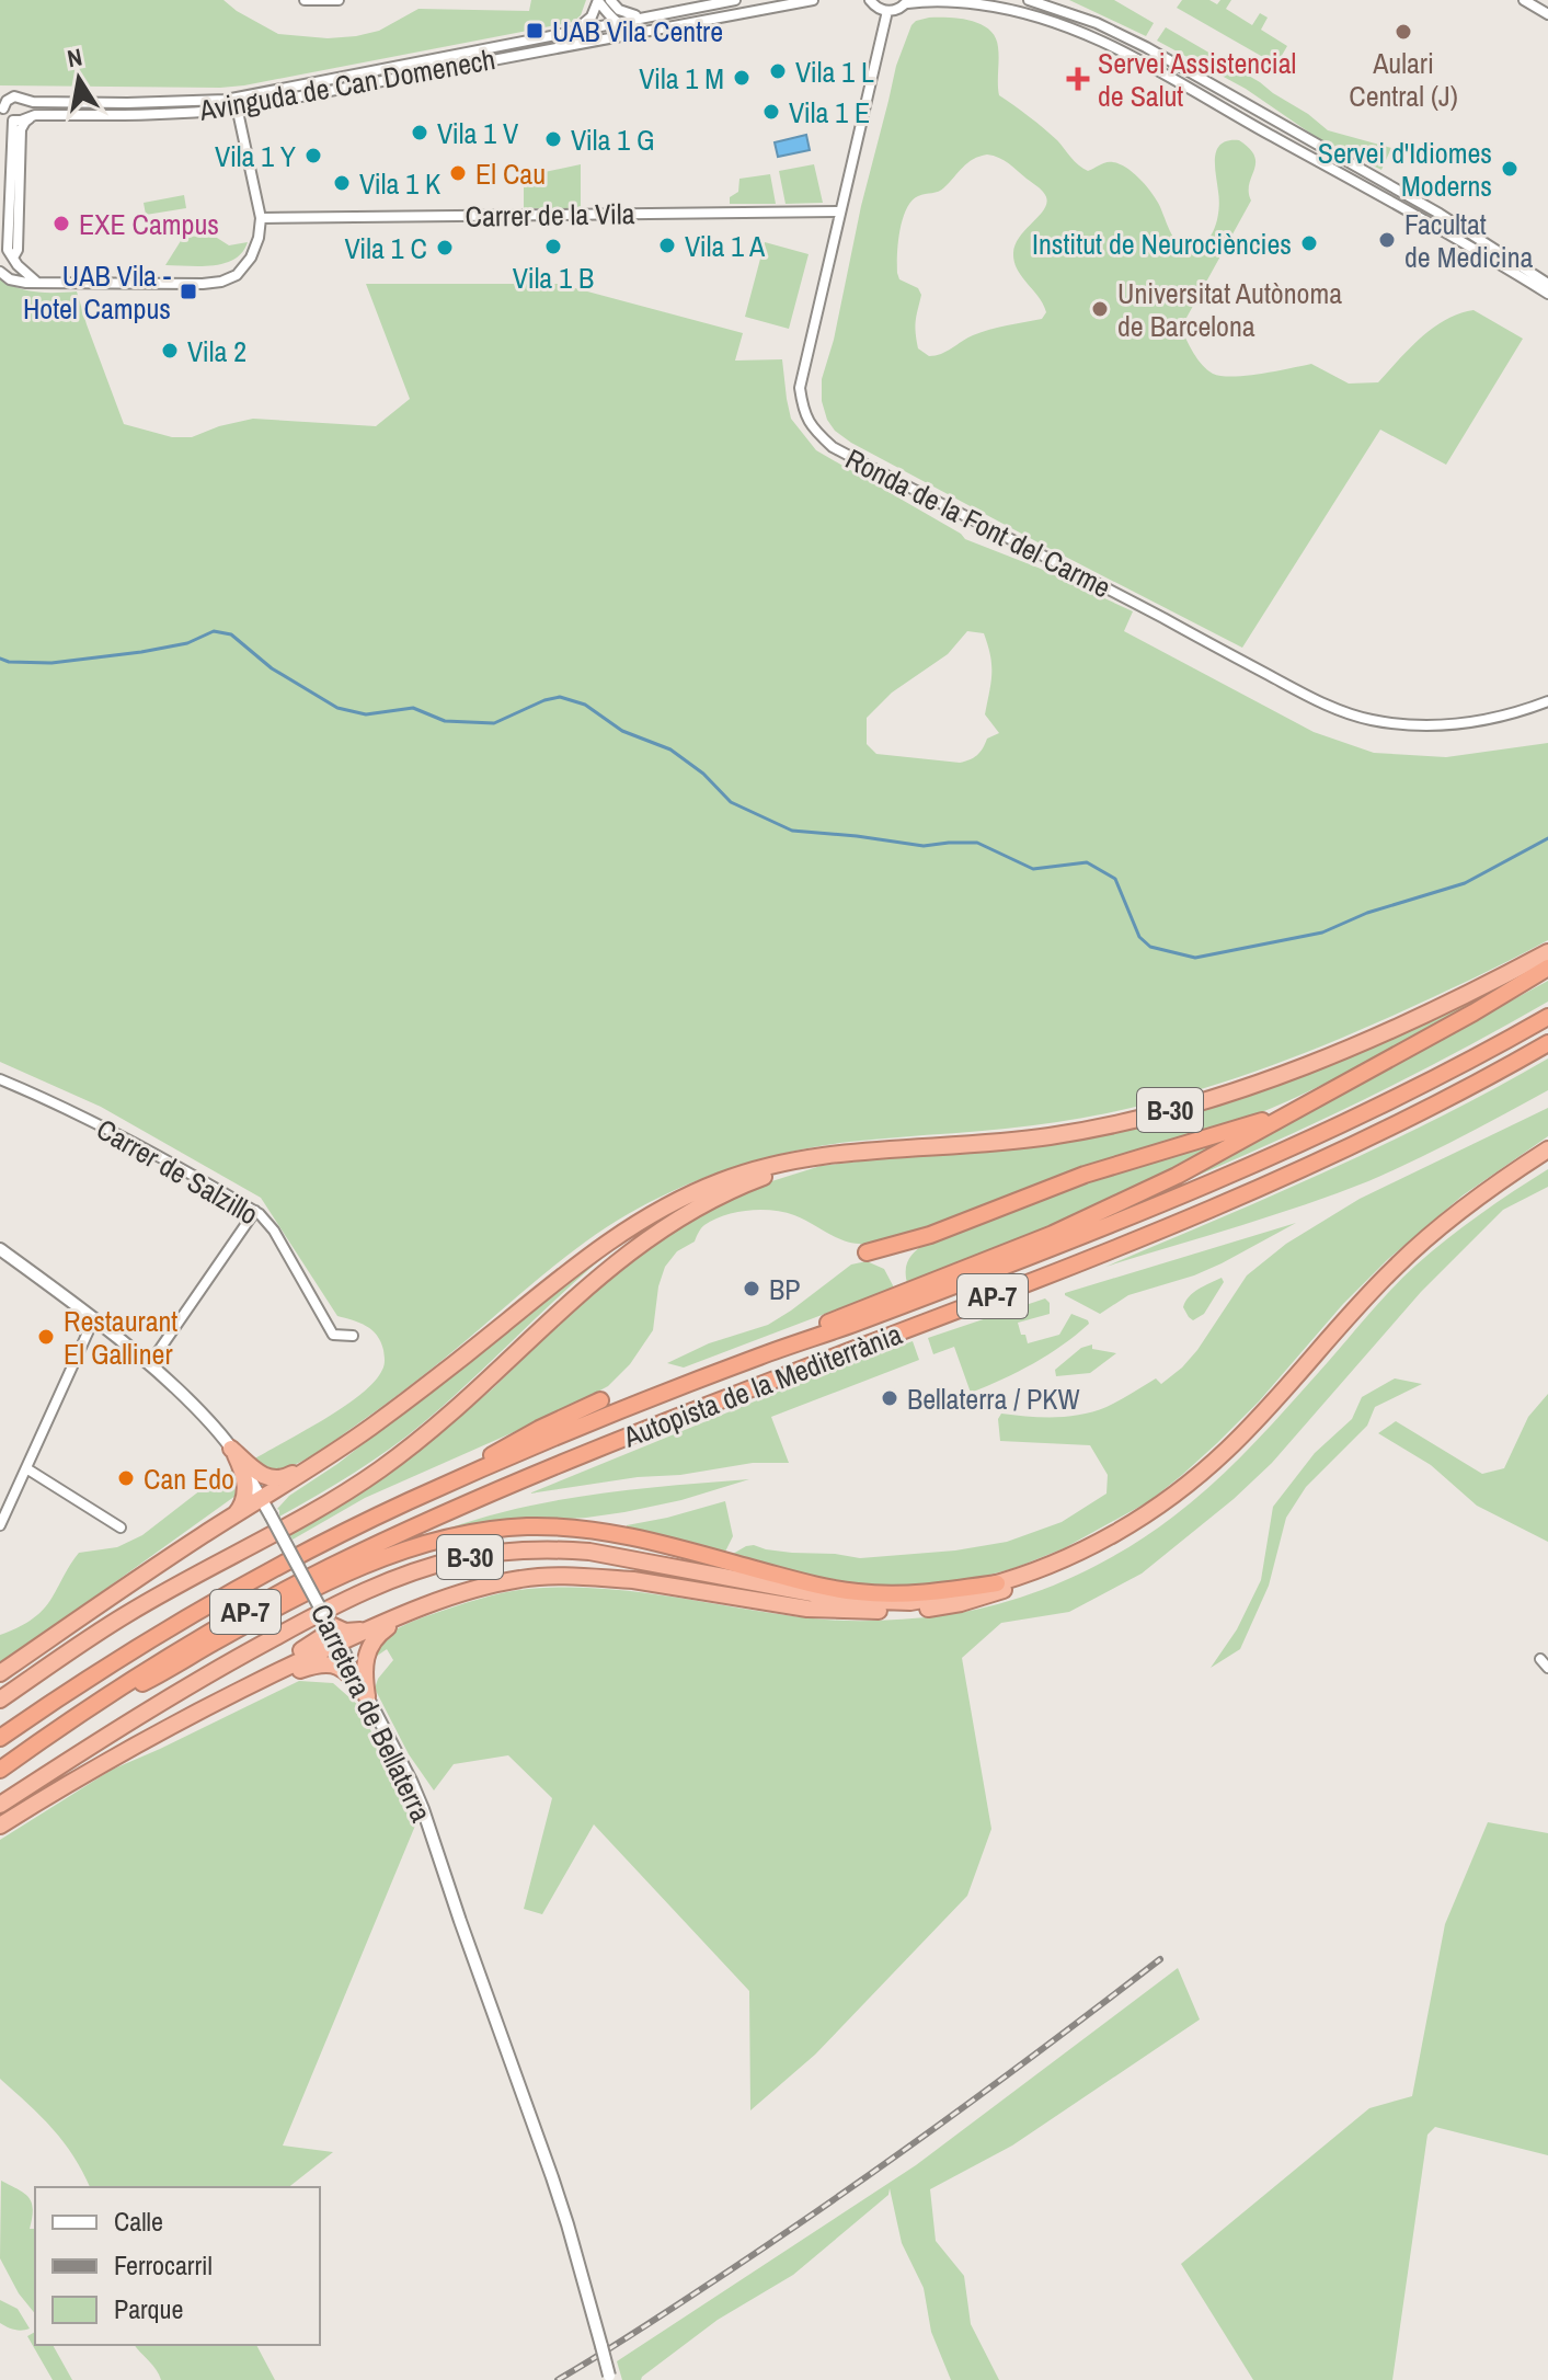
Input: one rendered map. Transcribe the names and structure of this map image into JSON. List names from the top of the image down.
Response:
{
  "streets": {
    "highway": ["B-30", "AP-7", "Autopista de la Mediterrània"],
    "street": [
      "Avinguda de Can Domenech",
      "Carrer de la Vila",
      "Ronda de la Font del Carme",
      "Carrer de Salzillo",
      "Carretera de Bellaterra"
    ]
  },
  "crossings": [
    ["Carrer de la Vila", "Ronda de la Font del Carme"]
  ],
  "places": {
    "transit": ["UAB Vila Centre", "UAB Vila - Hotel Campus"],
    "other": [
      "Aulari Central (J)",
      "Vila 1 L",
      "Vila 1 M",
      "Vila 1 E",
      "Vila 1 V",
      "Vila 1 G",
      "Vila 1 Y",
      "Servei d'Idiomes Moderns",
      "El Cau",
      "Vila 1 K",
      "EXE Campus",
      "Facultat de Medicina",
      "Institut de Neurociències",
      "Vila 1 A",
      "Vila 1 B",
      "Vila 1 C",
      "Universitat Autònoma de Barcelona",
      "Vila 2",
      "BP",
      "Restaurant El Galliner",
      "Bellaterra / PKW",
      "Can Edo"
    ],
    "health": ["Servei Assistencial de Salut"]
  },
  "legend": ["Calle", "Ferrocarril", "Parque"],
  "north": "top"
}
